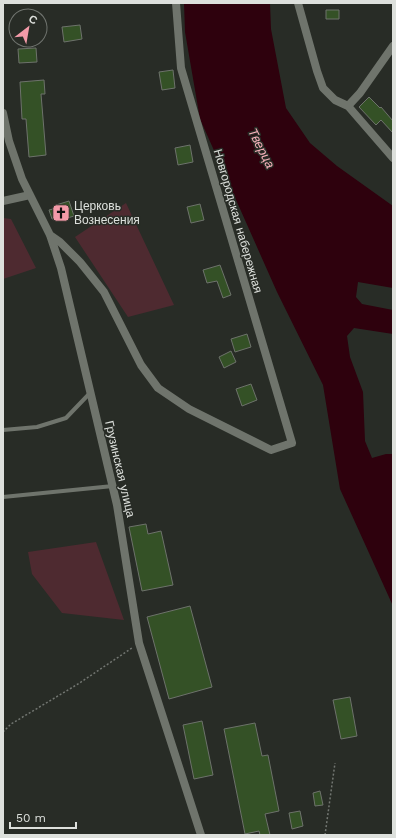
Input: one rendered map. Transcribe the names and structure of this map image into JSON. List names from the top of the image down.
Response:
{
  "streets": {
    "street": ["Новгородская набережная", "Грузинская улица"]
  },
  "crossings": [
    ["Новгородская набережная", "Грузинская улица"]
  ],
  "water": ["Тверца"],
  "places": {
    "church": ["Церковь Вознесения"]
  },
  "scale_bar": "50 m",
  "north": "top right"
}
